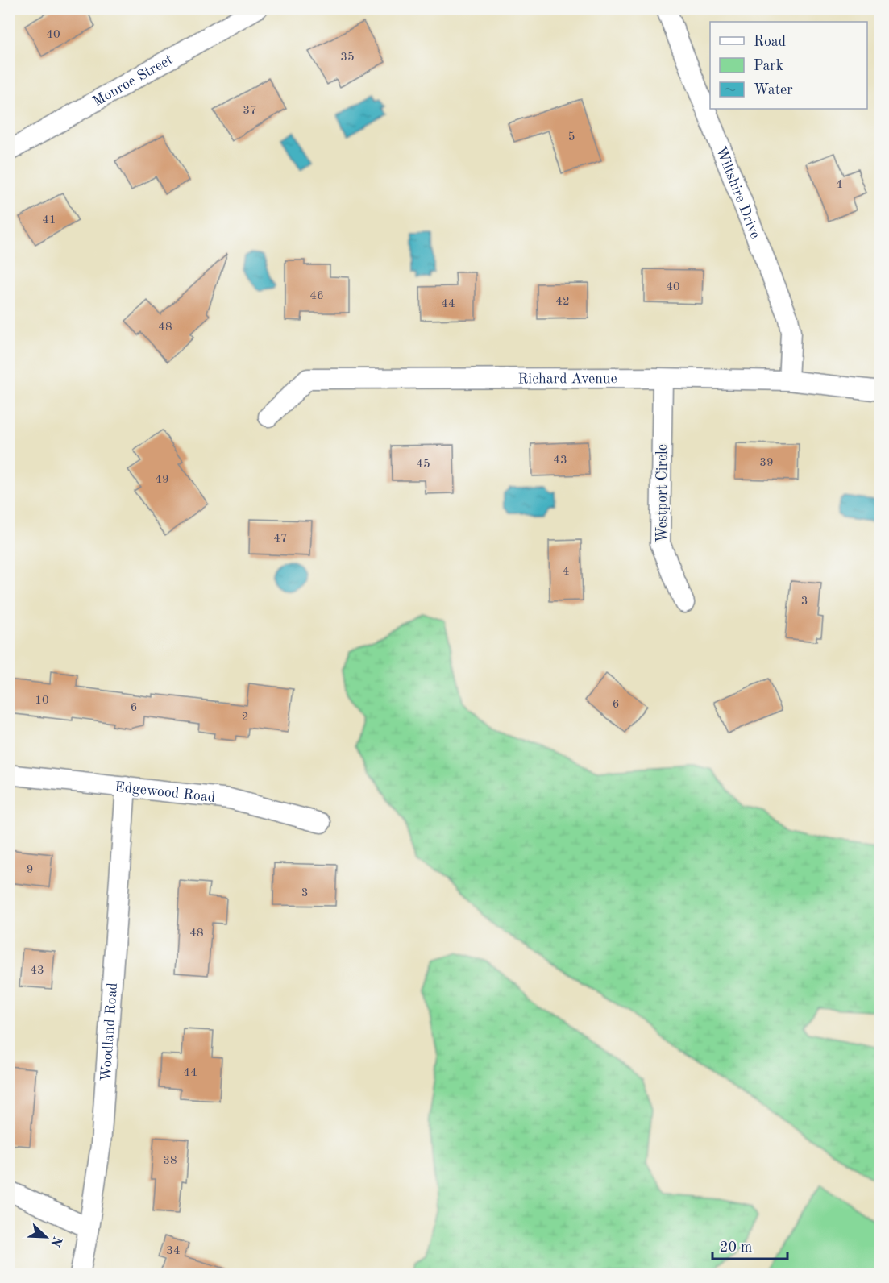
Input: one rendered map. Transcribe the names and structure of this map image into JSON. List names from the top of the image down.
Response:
{
  "streets": {
    "street": [
      "Monroe Street",
      "Wiltshire Drive",
      "Richard Avenue",
      "Westport Circle",
      "Edgewood Road",
      "Woodland Road"
    ]
  },
  "crossings": [
    ["Wiltshire Drive", "Richard Avenue"],
    ["Richard Avenue", "Westport Circle"],
    ["Edgewood Road", "Woodland Road"]
  ],
  "house_numbers": [
    "40",
    "35",
    "37",
    "5",
    "4",
    "41",
    "40",
    "46",
    "42",
    "44",
    "48",
    "43",
    "39",
    "45",
    "49",
    "47",
    "4",
    "3",
    "10",
    "6",
    "6",
    "2",
    "9",
    "3",
    "48",
    "43",
    "44",
    "38",
    "34"
  ],
  "legend": ["Road", "Park", "Water"],
  "scale_bar": "20 m",
  "north": "bottom right"
}
